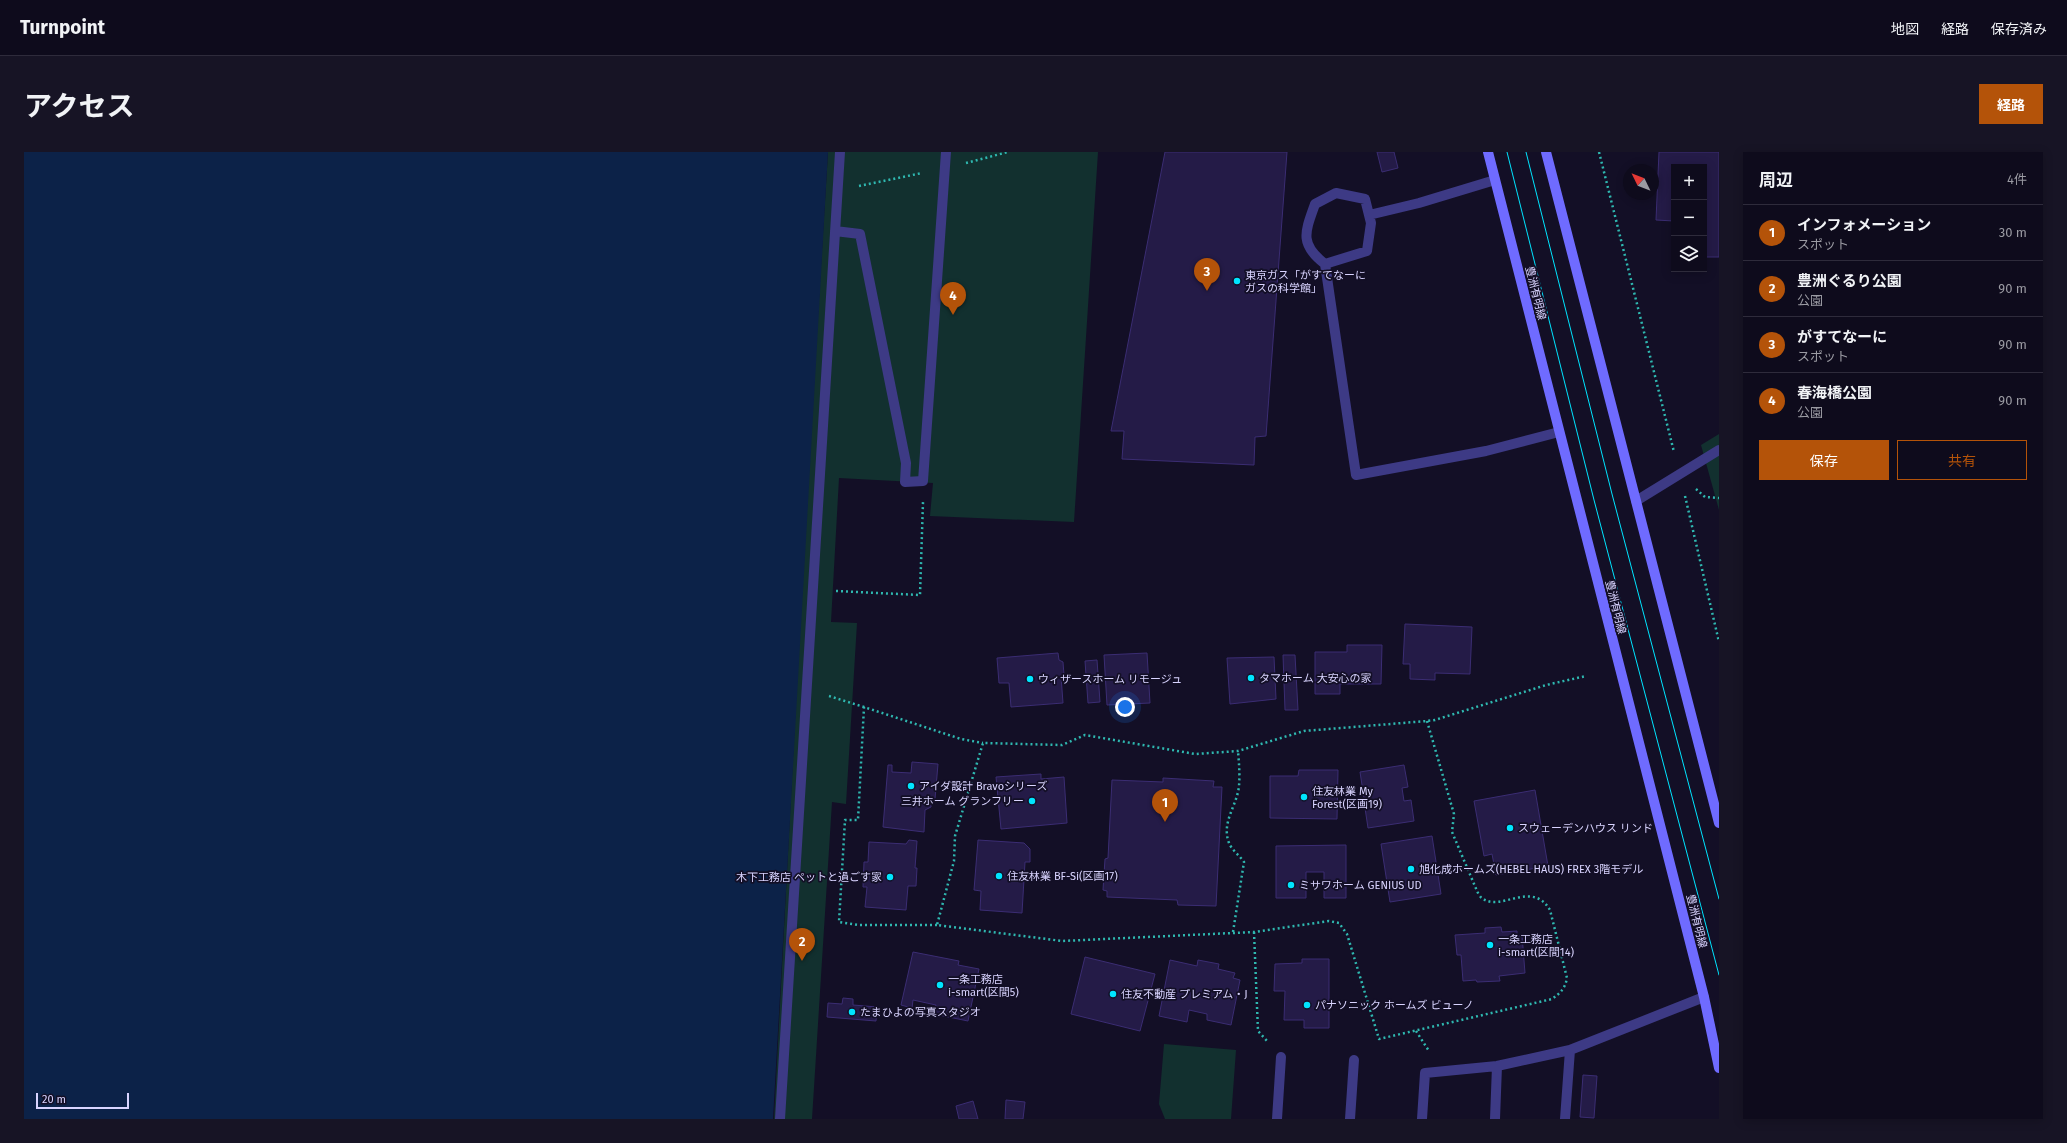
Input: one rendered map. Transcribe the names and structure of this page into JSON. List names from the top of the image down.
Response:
{
  "streets": {
    "main road": ["豊洲有明線"]
  },
  "places": [
    "東京ガス「がすてなーに ガスの科学館」",
    "タマホーム 大安心の家",
    "ウィザースホーム リモージュ",
    "アイダ設計 Bravoシリーズ",
    "住友林業 My Forest(区画19)",
    "三井ホーム グランフリー",
    "スウェーデンハウス リンド",
    "旭化成ホームズ(HEBEL HAUS) FREX 3階モデル",
    "住友林業 BF-Si(区画17)",
    "木下工務店 ペットと過ごす家",
    "ミサワホーム GENIUS UD",
    "一条工務店 i-smart(区間14)",
    "一条工務店 i-smart(区間5)",
    "住友不動産 プレミアム・J",
    "パナソニック ホームズ ビューノ",
    "たまひよの写真スタジオ"
  ],
  "scale_bar": "20 m",
  "north": "top left",
  "page": {
    "header": "Turnpoint",
    "nav": ["地図", "経路", "保存済み"],
    "title": "アクセス",
    "buttons": [
      "経路",
      ["保存", "共有"]
    ],
    "heading": ["周辺", "4件"],
    "map_buttons": ["+", "−"],
    "list": [
      {
        "mark": "1",
        "name": "インフォメーション",
        "note": "スポット",
        "value": "30 m"
      },
      {
        "mark": "2",
        "name": "豊洲ぐるり公園",
        "note": "公園",
        "value": "90 m"
      },
      {
        "mark": "3",
        "name": "がすてなーに",
        "note": "スポット",
        "value": "90 m"
      },
      {
        "mark": "4",
        "name": "春海橋公園",
        "note": "公園",
        "value": "90 m"
      }
    ],
    "pins": [
      "3",
      "4",
      "1",
      "2"
    ],
    "scale": "20 m"
  }
}
